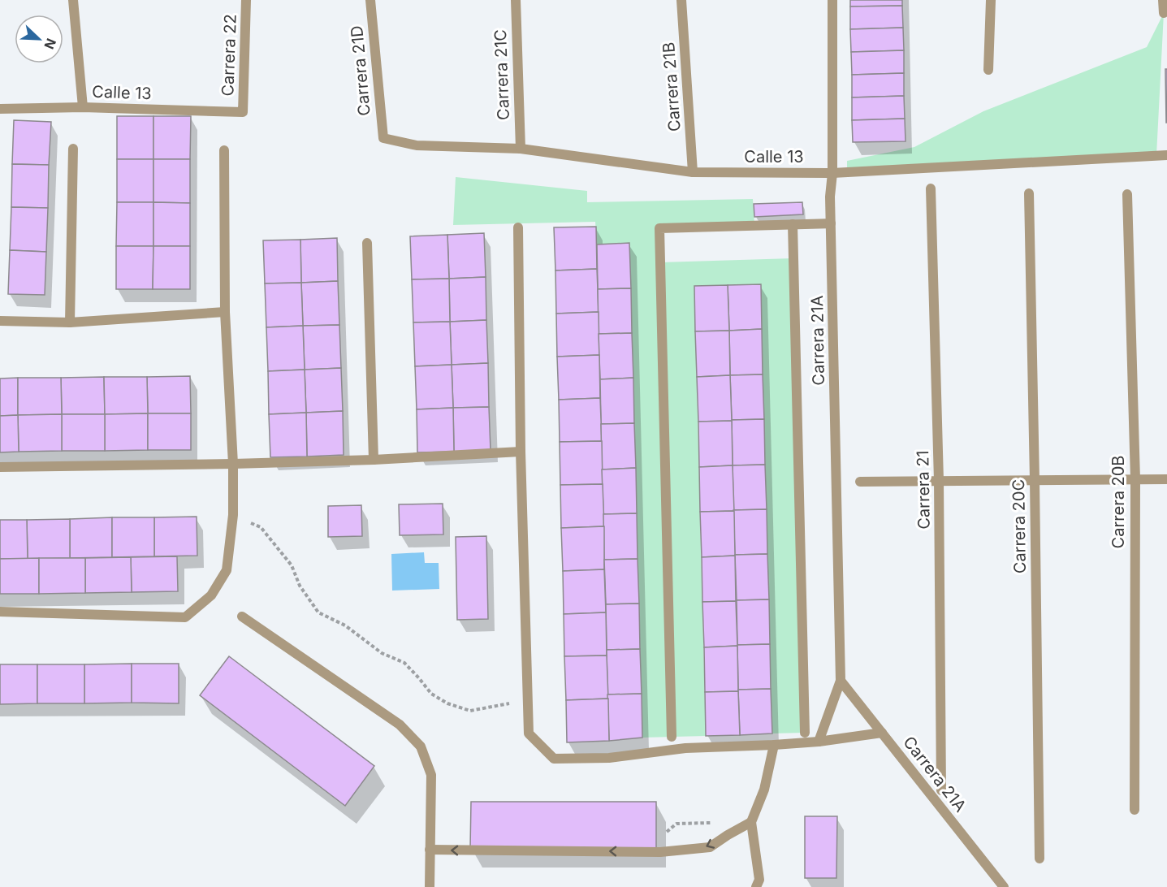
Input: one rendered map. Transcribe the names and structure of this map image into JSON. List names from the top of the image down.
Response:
{
  "streets": {
    "street": [
      "Carrera 22",
      "Carrera 21D",
      "Carrera 21C",
      "Carrera 21B",
      "Calle 13",
      "Carrera 21A",
      "Carrera 21",
      "Carrera 20B",
      "Carrera 20C"
    ]
  },
  "crossings": [
    ["Carrera 22", "Calle 13"],
    ["Carrera 21D", "Calle 13"],
    ["Carrera 21C", "Calle 13"],
    ["Carrera 21B", "Calle 13"],
    ["Calle 13", "Carrera 21A"]
  ],
  "north": "bottom right"
}
